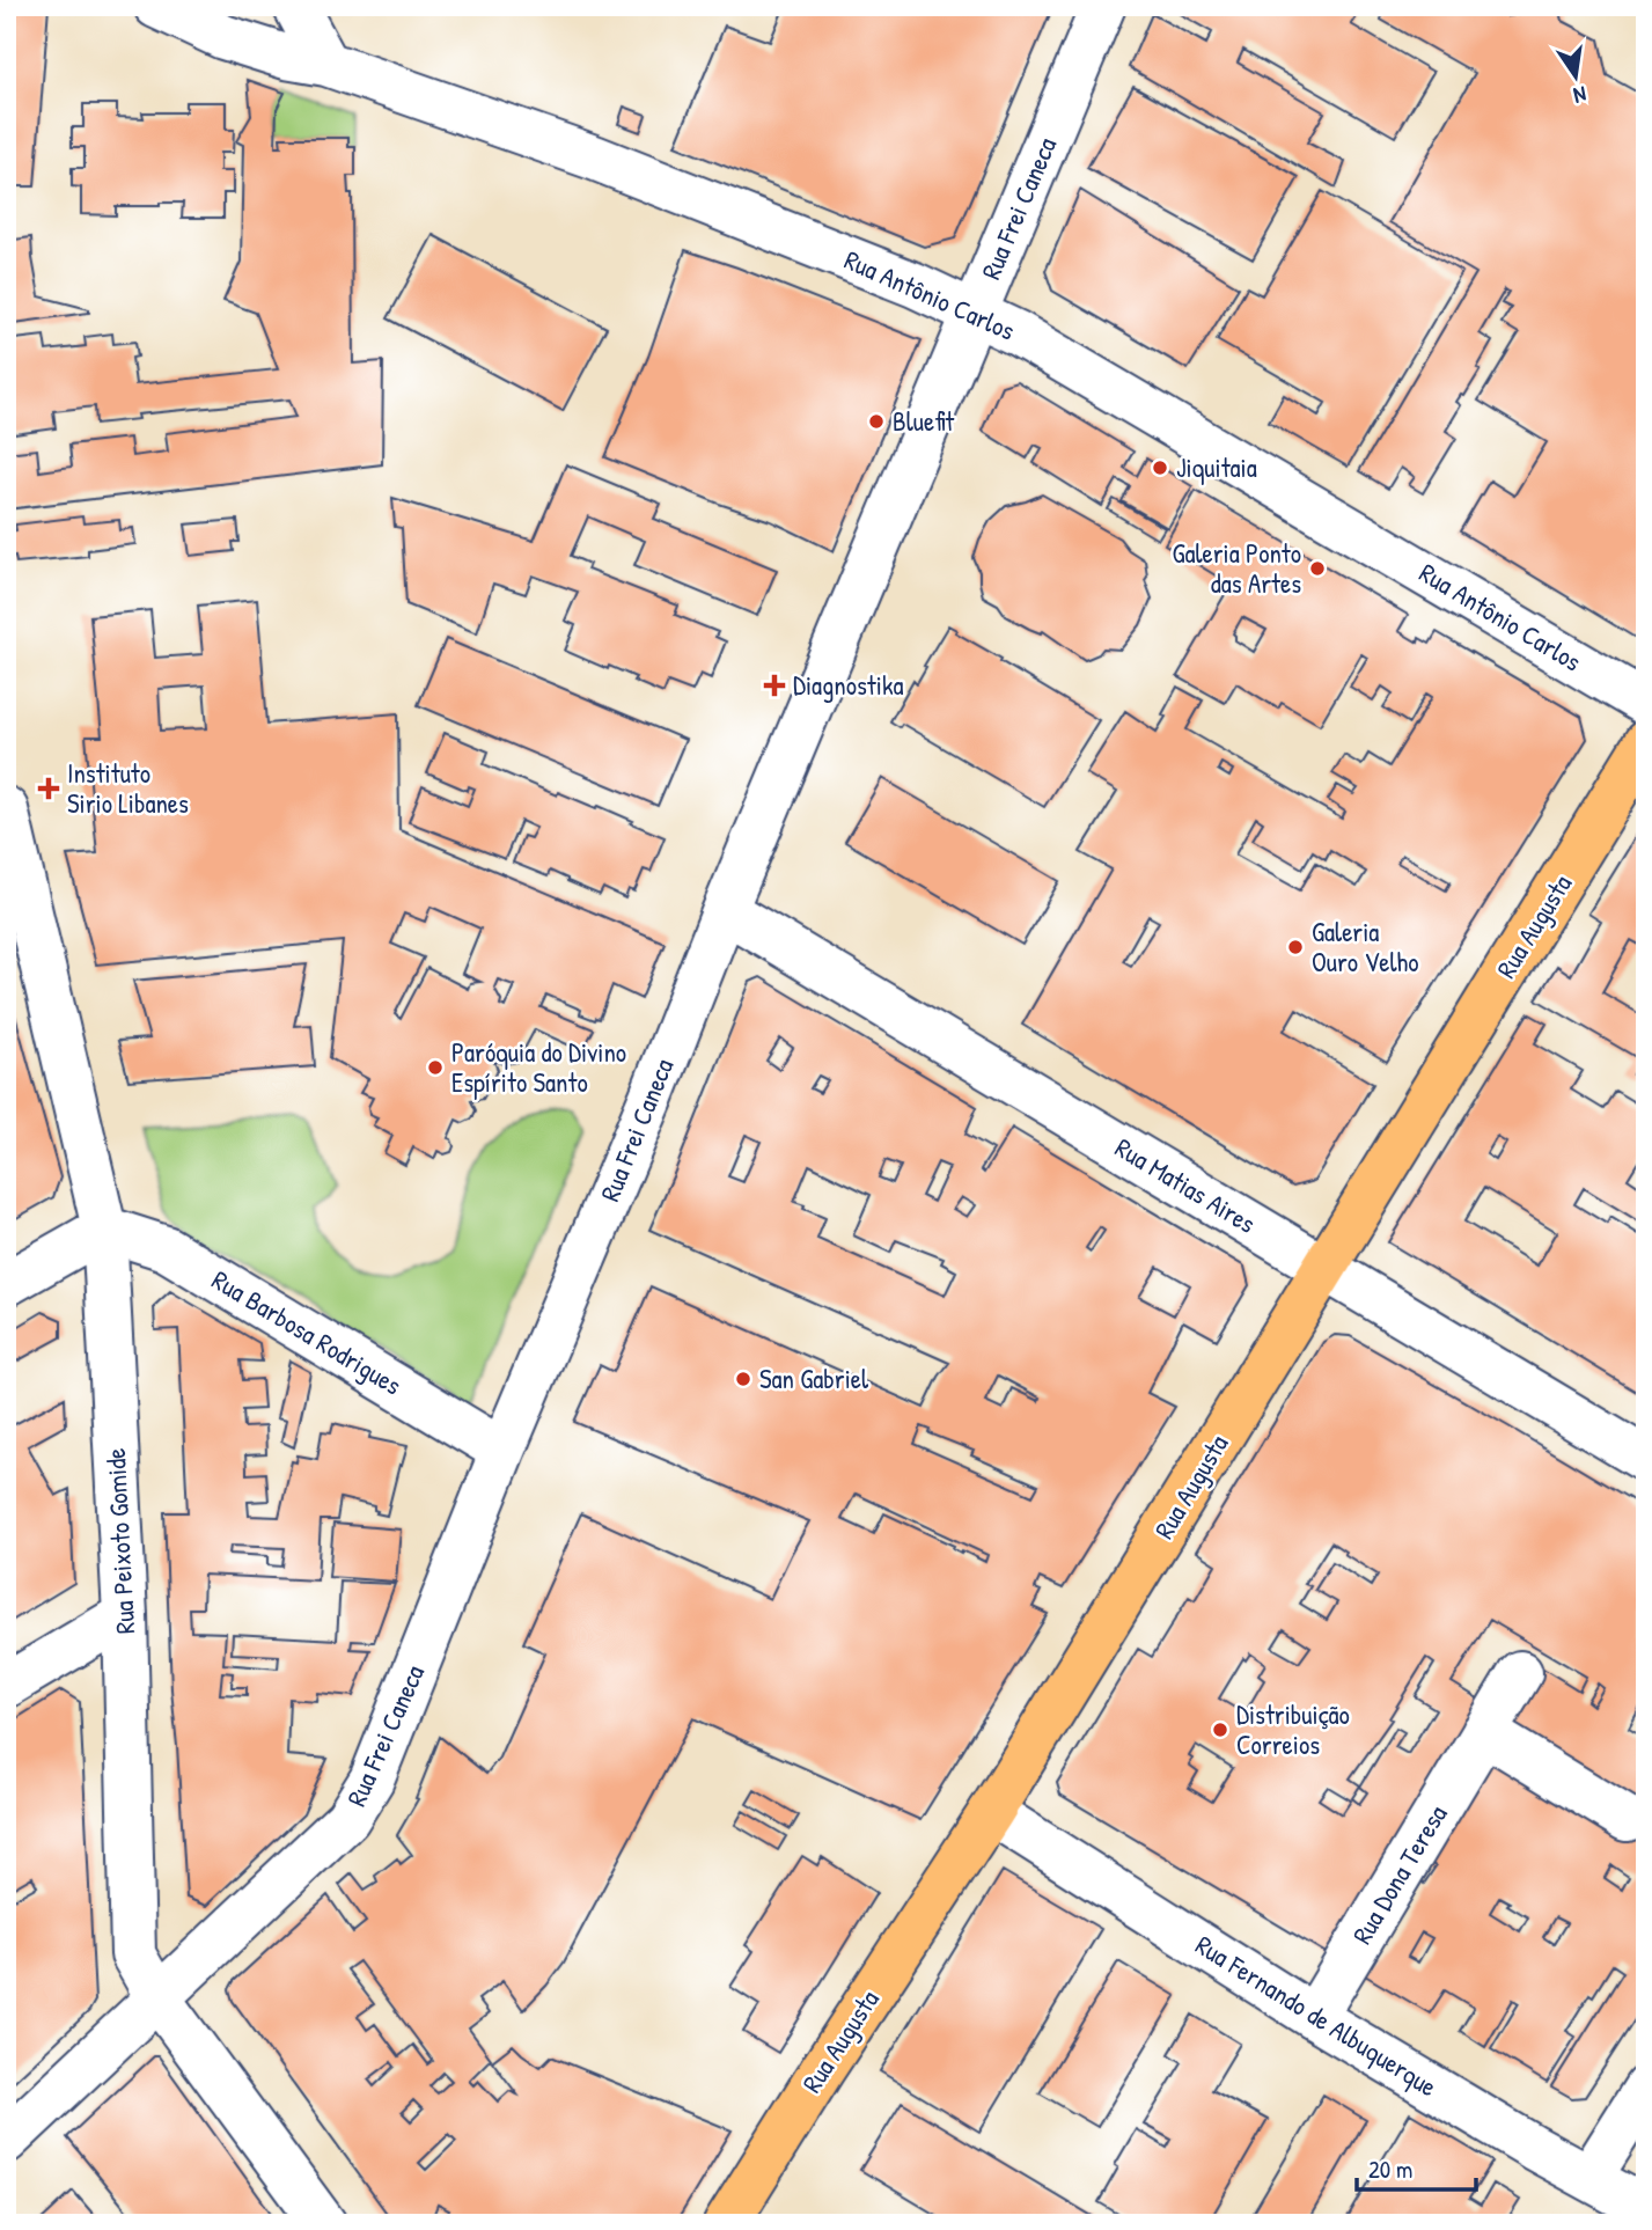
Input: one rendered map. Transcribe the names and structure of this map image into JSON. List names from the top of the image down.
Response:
{
  "streets": {
    "main road": ["Rua Augusta"],
    "street": [
      "Rua Frei Caneca",
      "Rua Antônio Carlos",
      "Rua Matias Aires",
      "Rua Barbosa Rodrigues",
      "Rua Peixoto Gomide",
      "Rua Dona Teresa",
      "Rua Fernando de Albuquerque"
    ]
  },
  "crossings": [
    ["Rua Frei Caneca", "Rua Antônio Carlos"],
    ["Rua Frei Caneca", "Rua Matias Aires"],
    ["Rua Frei Caneca", "Rua Barbosa Rodrigues"],
    ["Rua Frei Caneca", "Rua Peixoto Gomide"],
    ["Rua Augusta", "Rua Matias Aires"],
    ["Rua Augusta", "Rua Fernando de Albuquerque"],
    ["Rua Barbosa Rodrigues", "Rua Peixoto Gomide"],
    ["Rua Dona Teresa", "Rua Fernando de Albuquerque"]
  ],
  "places": {
    "other": [
      "Bluefit",
      "Jiquitaia",
      "Galeria Ponto das Artes",
      "Galeria Ouro Velho",
      "Paróquia do Divino Espírito Santo",
      "San Gabriel",
      "Distribuição Correios"
    ],
    "health": ["Diagnostika", "Instituto Sirio Libanes"]
  },
  "scale_bar": "20 m",
  "north": "bottom"
}
